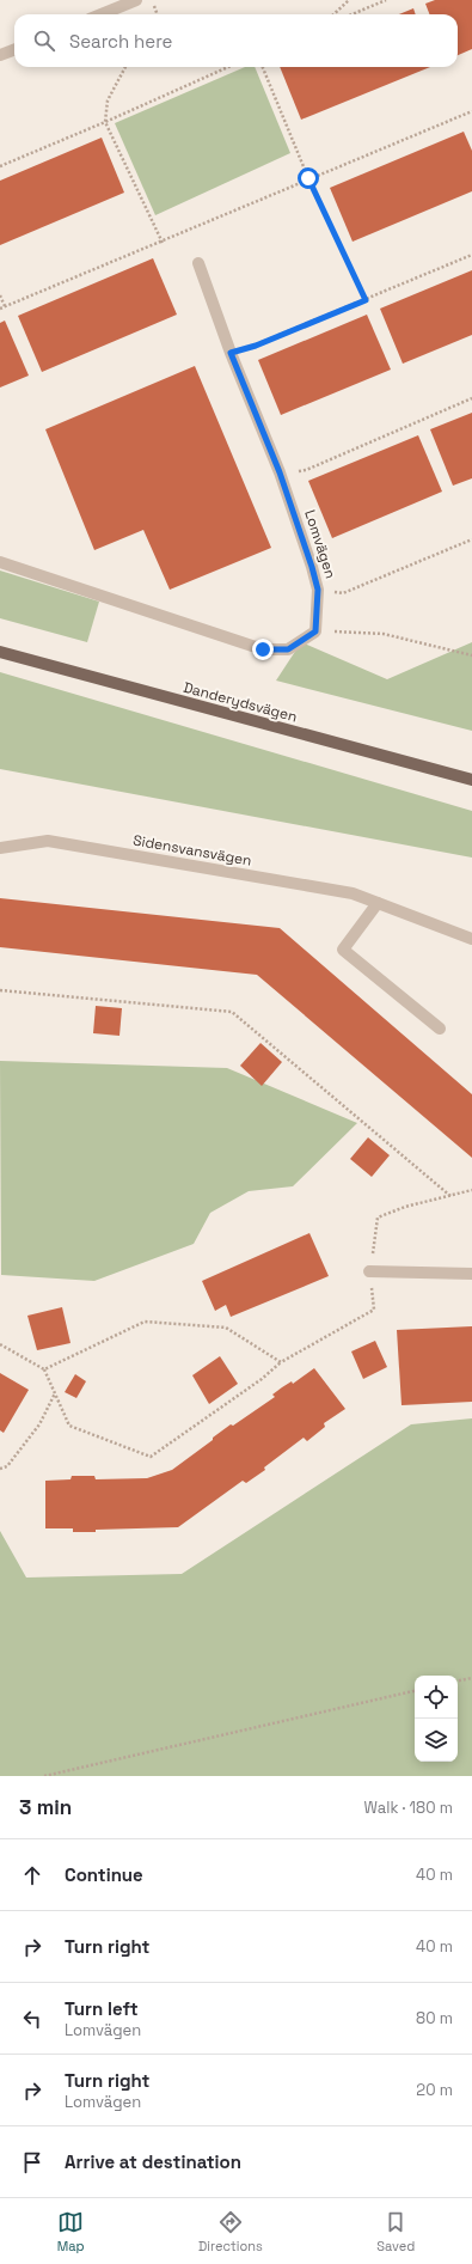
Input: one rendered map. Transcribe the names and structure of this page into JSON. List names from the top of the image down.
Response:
{
  "streets": {
    "main road": ["Danderydsvägen"],
    "street": ["Lomvägen", "Sidensvansvägen"]
  },
  "page": {
    "search": "Search here",
    "heading": ["3 min", "Walk · 180 m"],
    "list": [
      ["Continue", "40 m"],
      ["Turn right", "40 m"],
      ["Turn left", "Lomvägen", "80 m"],
      ["Turn right", "Lomvägen", "20 m"],
      "Arrive at destination"
    ],
    "nav": ["Map", "Directions", "Saved"]
  }
}
